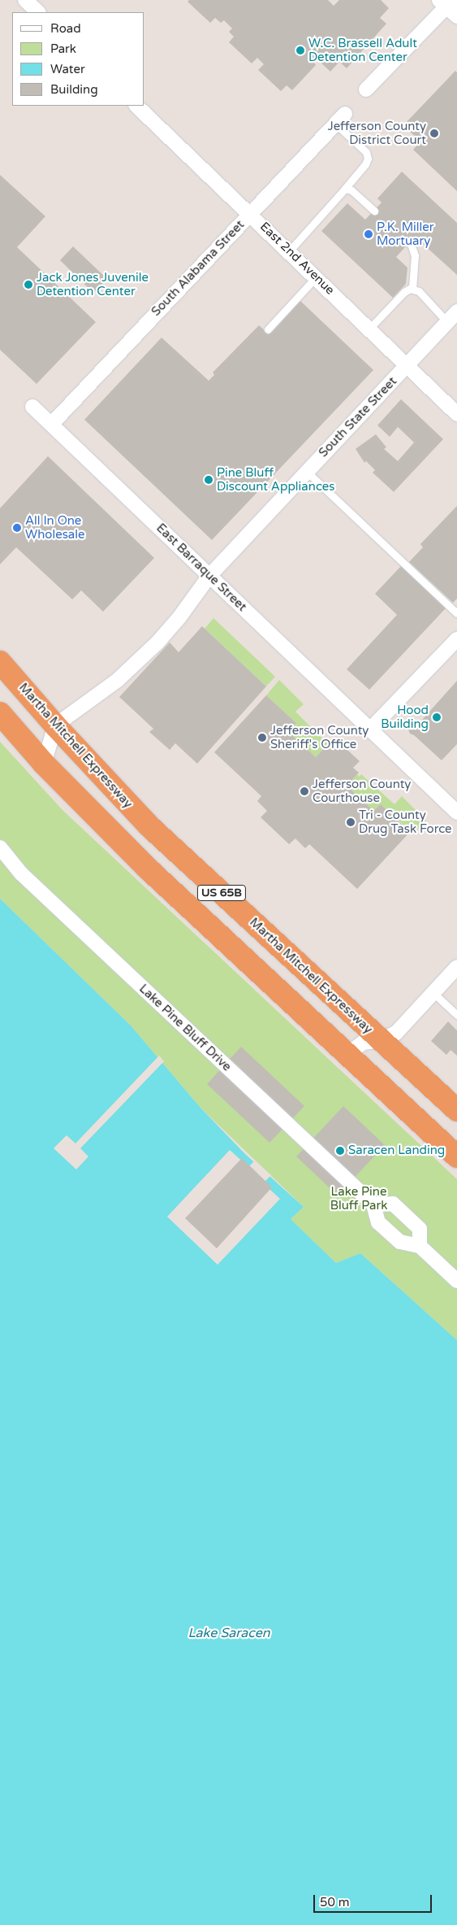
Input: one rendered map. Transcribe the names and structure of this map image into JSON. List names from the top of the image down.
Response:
{
  "streets": {
    "highway": ["Martha Mitchell Expressway", "US 65B"],
    "street": [
      "East 2nd Avenue",
      "South Alabama Street",
      "South State Street",
      "East Barraque Street",
      "Lake Pine Bluff Drive"
    ]
  },
  "crossings": [
    ["East 2nd Avenue", "South Alabama Street"],
    ["East 2nd Avenue", "South State Street"],
    ["South Alabama Street", "East Barraque Street"],
    ["South State Street", "East Barraque Street"],
    ["South State Street", "Martha Mitchell Expressway"]
  ],
  "water": ["Lake Saracen"],
  "parks": ["Lake Pine Bluff Park"],
  "places": [
    "W.C. Brassell Adult Detention Center",
    "Jefferson County District Court",
    "P.K. Miller Mortuary",
    "Jack Jones Juvenile Detention Center",
    "Pine Bluff Discount Appliances",
    "All In One Wholesale",
    "Hood Building",
    "Jefferson County Sheriff's Office",
    "Jefferson County Courthouse",
    "Tri - County Drug Task Force",
    "Saracen Landing"
  ],
  "legend": [
    "Road",
    "Park",
    "Water",
    "Building"
  ],
  "scale_bar": "50 m"
}
